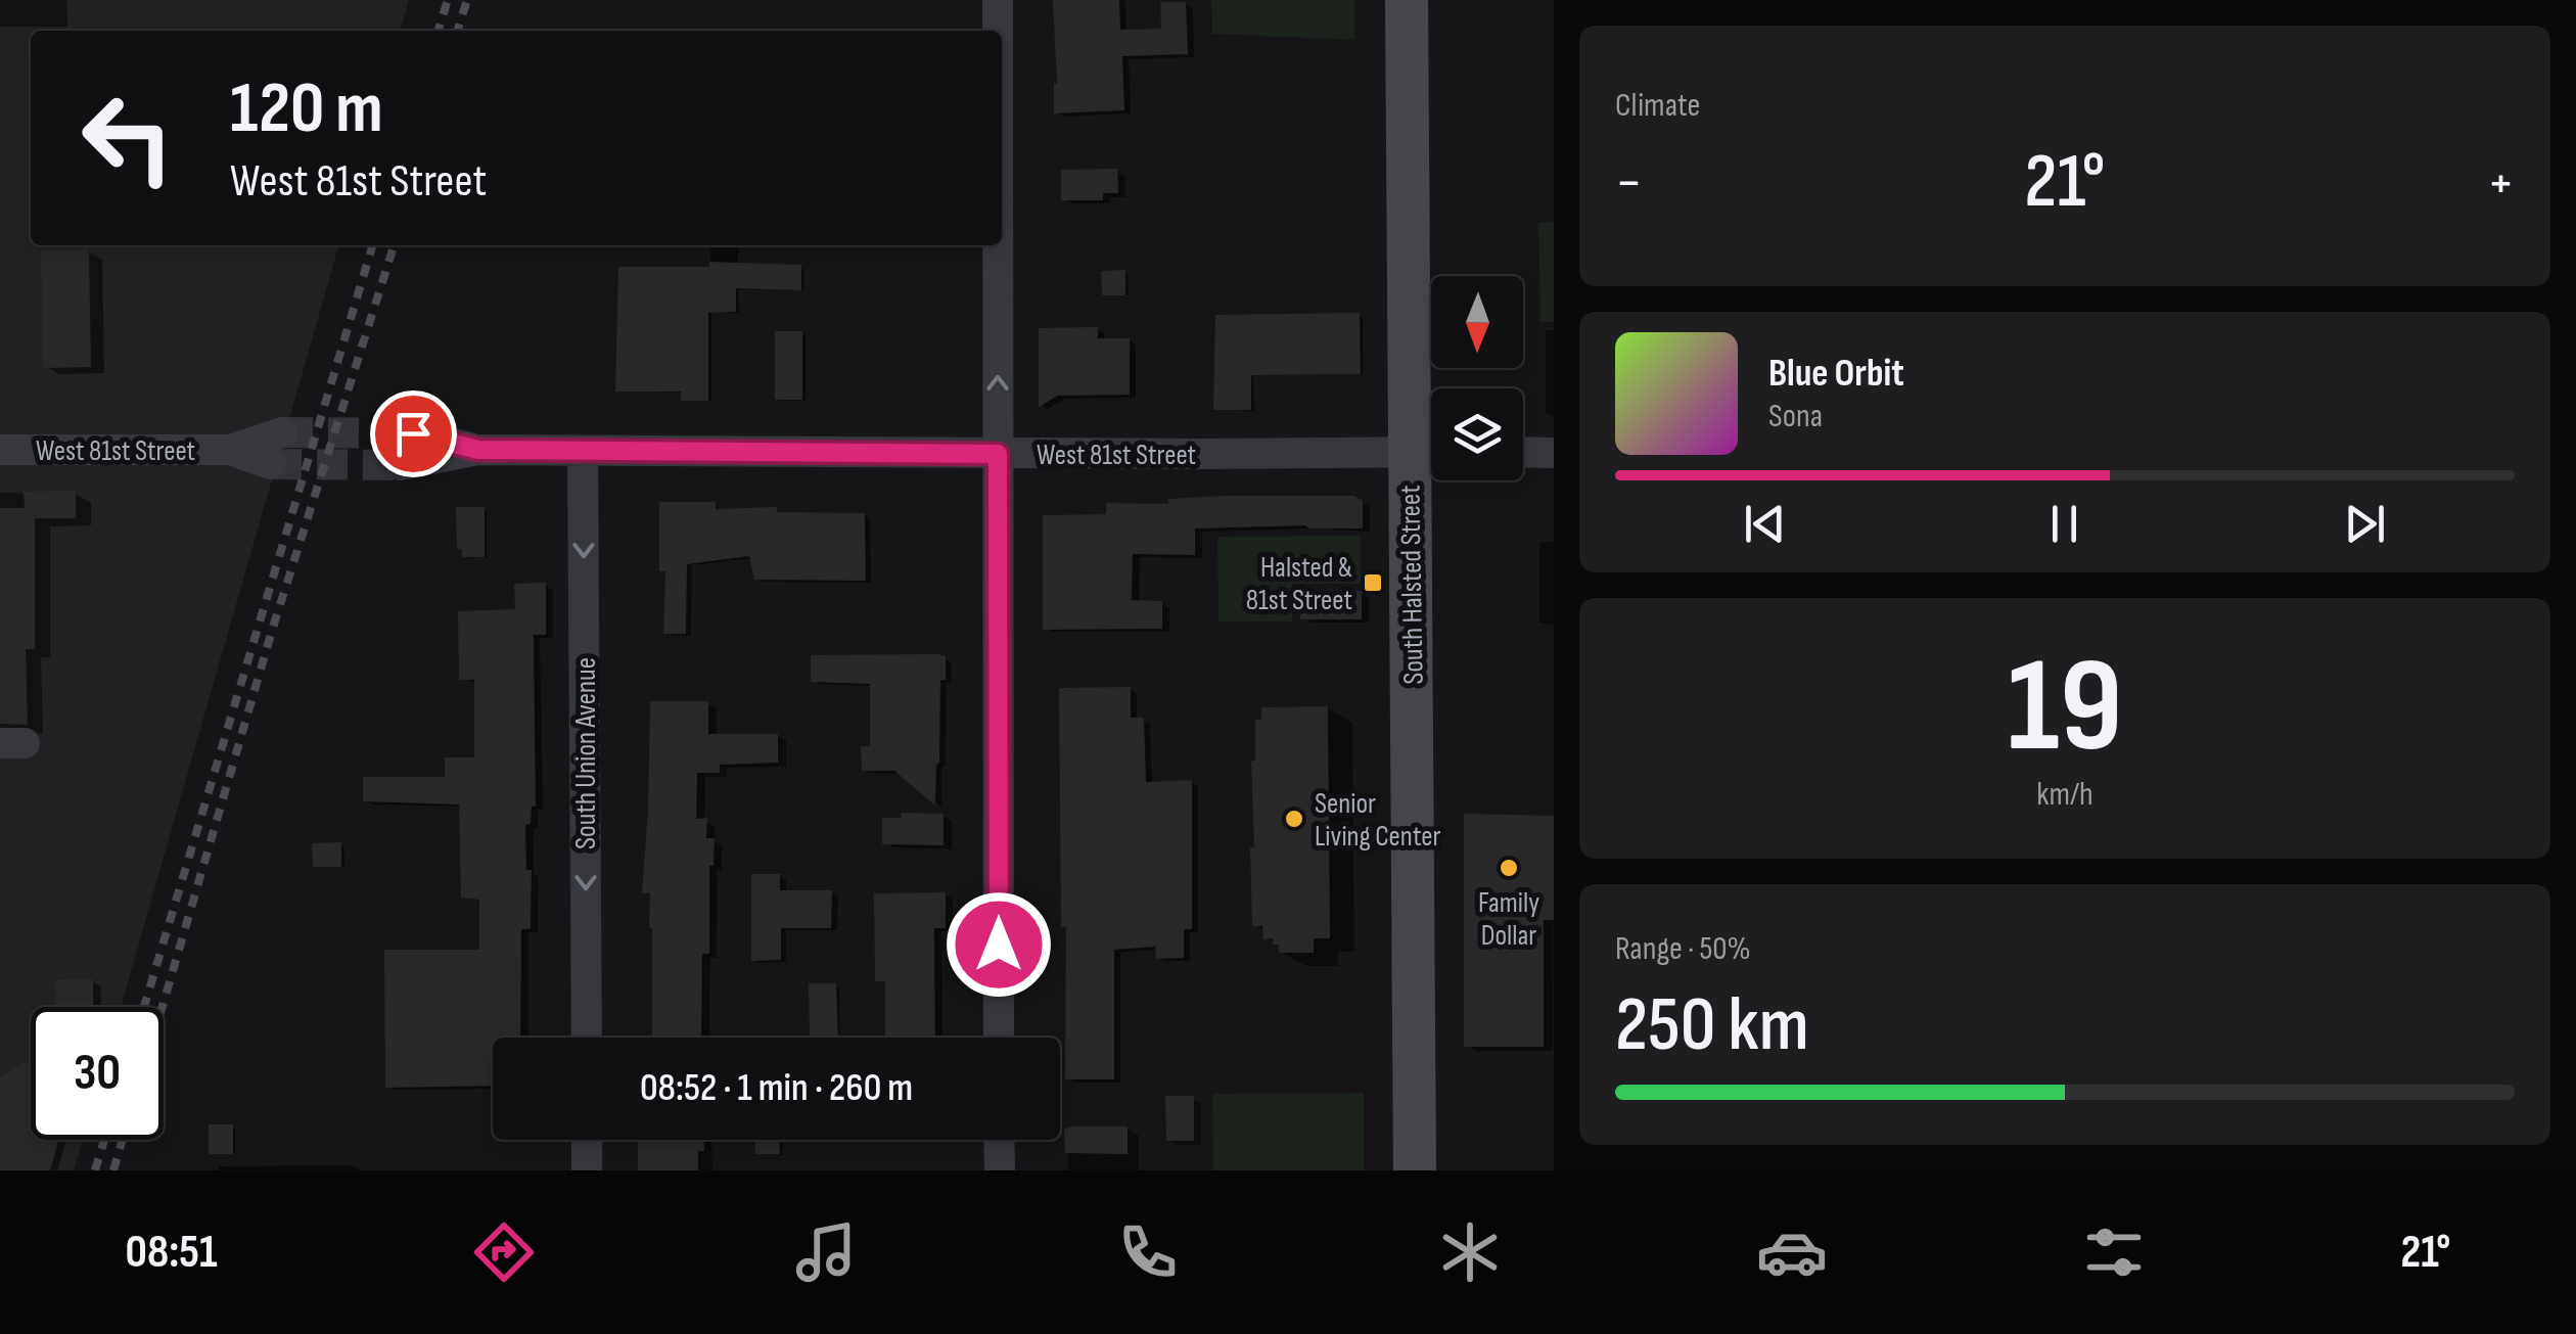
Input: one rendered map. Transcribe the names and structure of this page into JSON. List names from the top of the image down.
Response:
{
  "streets": {
    "main road": ["South Halsted Street"],
    "street": ["West 81st Street", "South Union Avenue"]
  },
  "crossings": [
    ["West 81st Street", "South Halsted Street"],
    ["West 81st Street", "South Union Avenue"]
  ],
  "one_way": ["South Union Avenue"],
  "places": {
    "transit": ["Halsted & 81st Street"],
    "other": ["Senior Living Center", "Family Dollar"]
  },
  "north": "bottom",
  "page": {
    "tile": [
      "Climate",
      ["19", "km/h"],
      ["Range · 50%", "250 km"]
    ],
    "turn": ["120 m", "West 81st Street"],
    "heat": ["−", "21°", "+"],
    "song": ["Blue Orbit", "Sona"],
    "limit": "30",
    "trip": "08:52 · 1 min · 260 m",
    "tabs": ["08:51", "21°"]
  }
}
